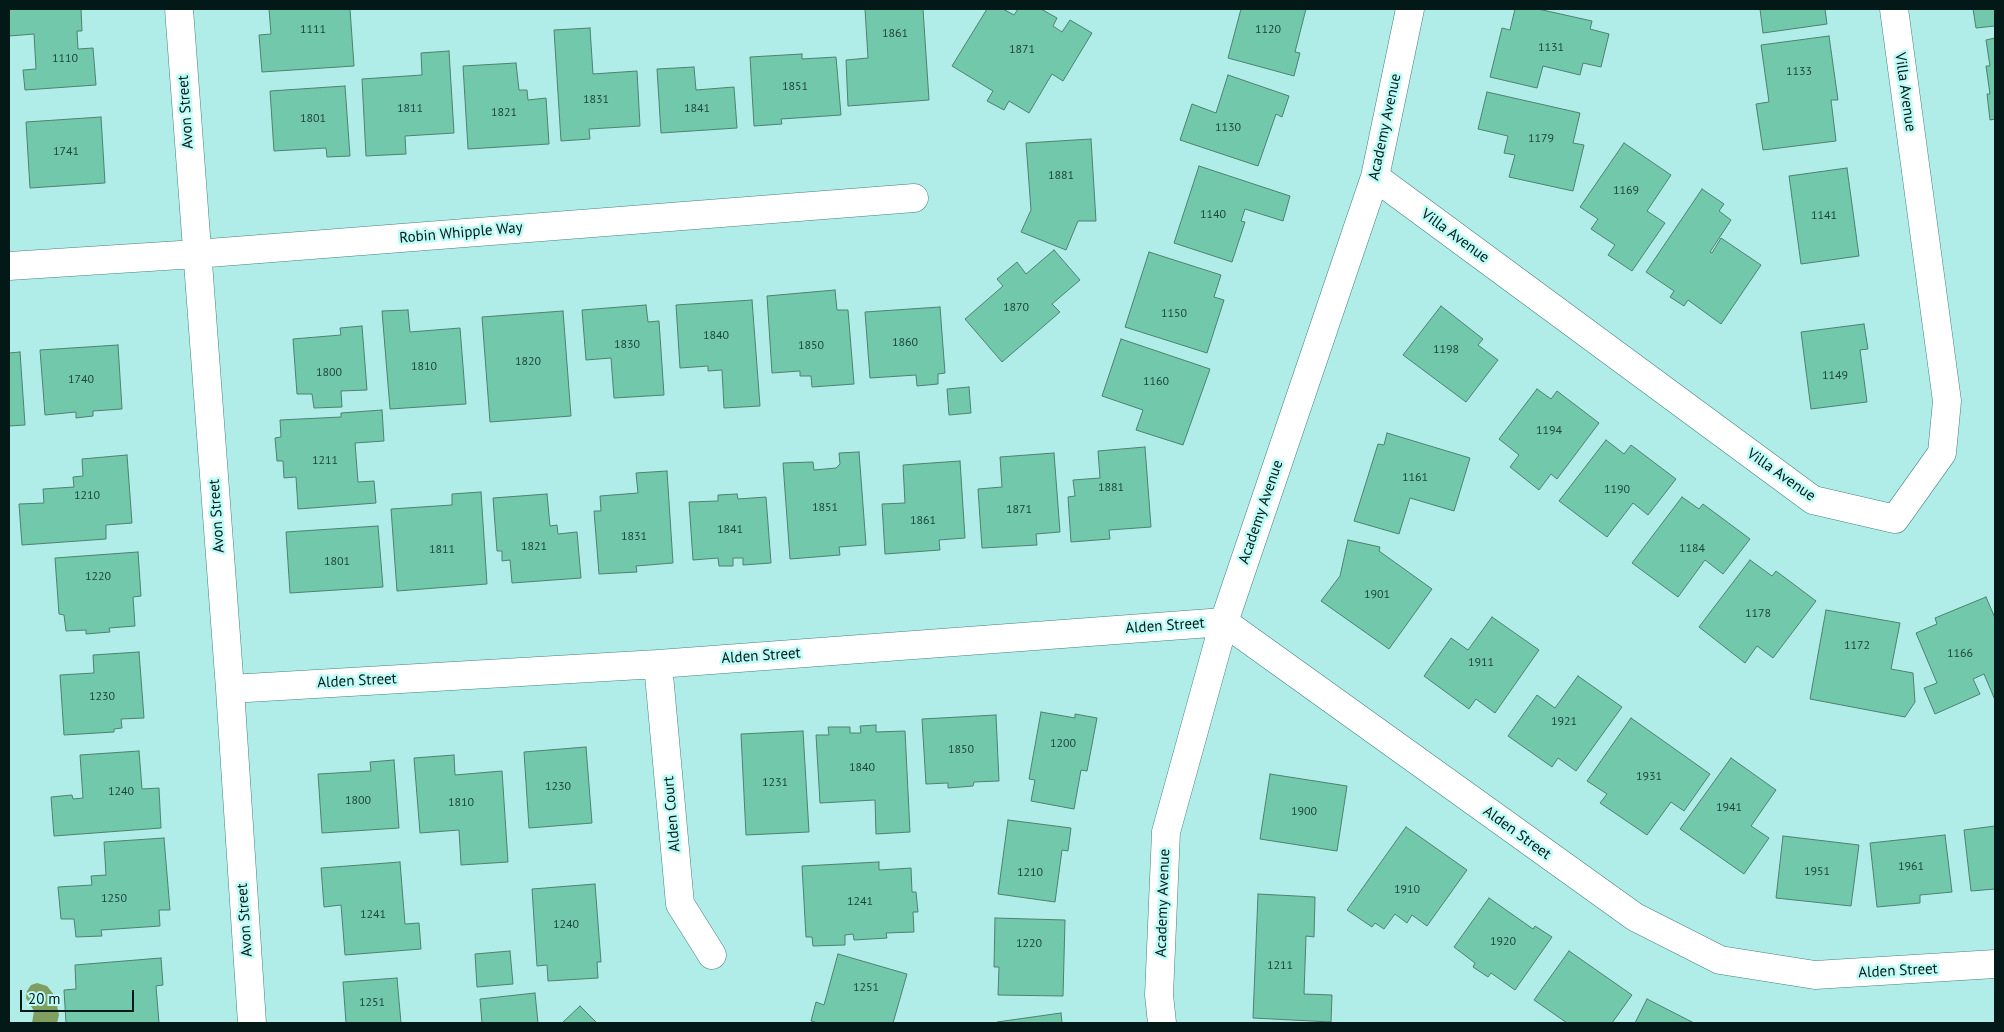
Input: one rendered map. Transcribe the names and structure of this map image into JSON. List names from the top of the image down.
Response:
{
  "streets": {
    "street": [
      "Villa Avenue",
      "Avon Street",
      "Academy Avenue",
      "Robin Whipple Way",
      "Alden Street",
      "Alden Court"
    ]
  },
  "crossings": [
    ["Villa Avenue", "Academy Avenue"],
    ["Avon Street", "Robin Whipple Way"],
    ["Avon Street", "Alden Street"],
    ["Academy Avenue", "Alden Street"],
    ["Alden Street", "Alden Court"]
  ],
  "house_numbers": [
    "1111",
    "1120",
    "1861",
    "1131",
    "1871",
    "1110",
    "1133",
    "1851",
    "1831",
    "1811",
    "1841",
    "1821",
    "1801",
    "1130",
    "1179",
    "1741",
    "1881",
    "1169",
    "1140",
    "1141",
    "1870",
    "1150",
    "1840",
    "1860",
    "1830",
    "1850",
    "1198",
    "1820",
    "1810",
    "1800",
    "1149",
    "1740",
    "1160",
    "1194",
    "1211",
    "1161",
    "1881",
    "1190",
    "1210",
    "1851",
    "1871",
    "1861",
    "1841",
    "1831",
    "1821",
    "1184",
    "1811",
    "1801",
    "1220",
    "1901",
    "1178",
    "1172",
    "1166",
    "1911",
    "1230",
    "1921",
    "1200",
    "1850",
    "1840",
    "1931",
    "1231",
    "1230",
    "1240",
    "1800",
    "1810",
    "1941",
    "1900",
    "1961",
    "1951",
    "1210",
    "1910",
    "1250",
    "1241",
    "1241",
    "1240",
    "1920",
    "1220",
    "1211",
    "1251",
    "1251"
  ],
  "scale_bar": "20 m"
}
